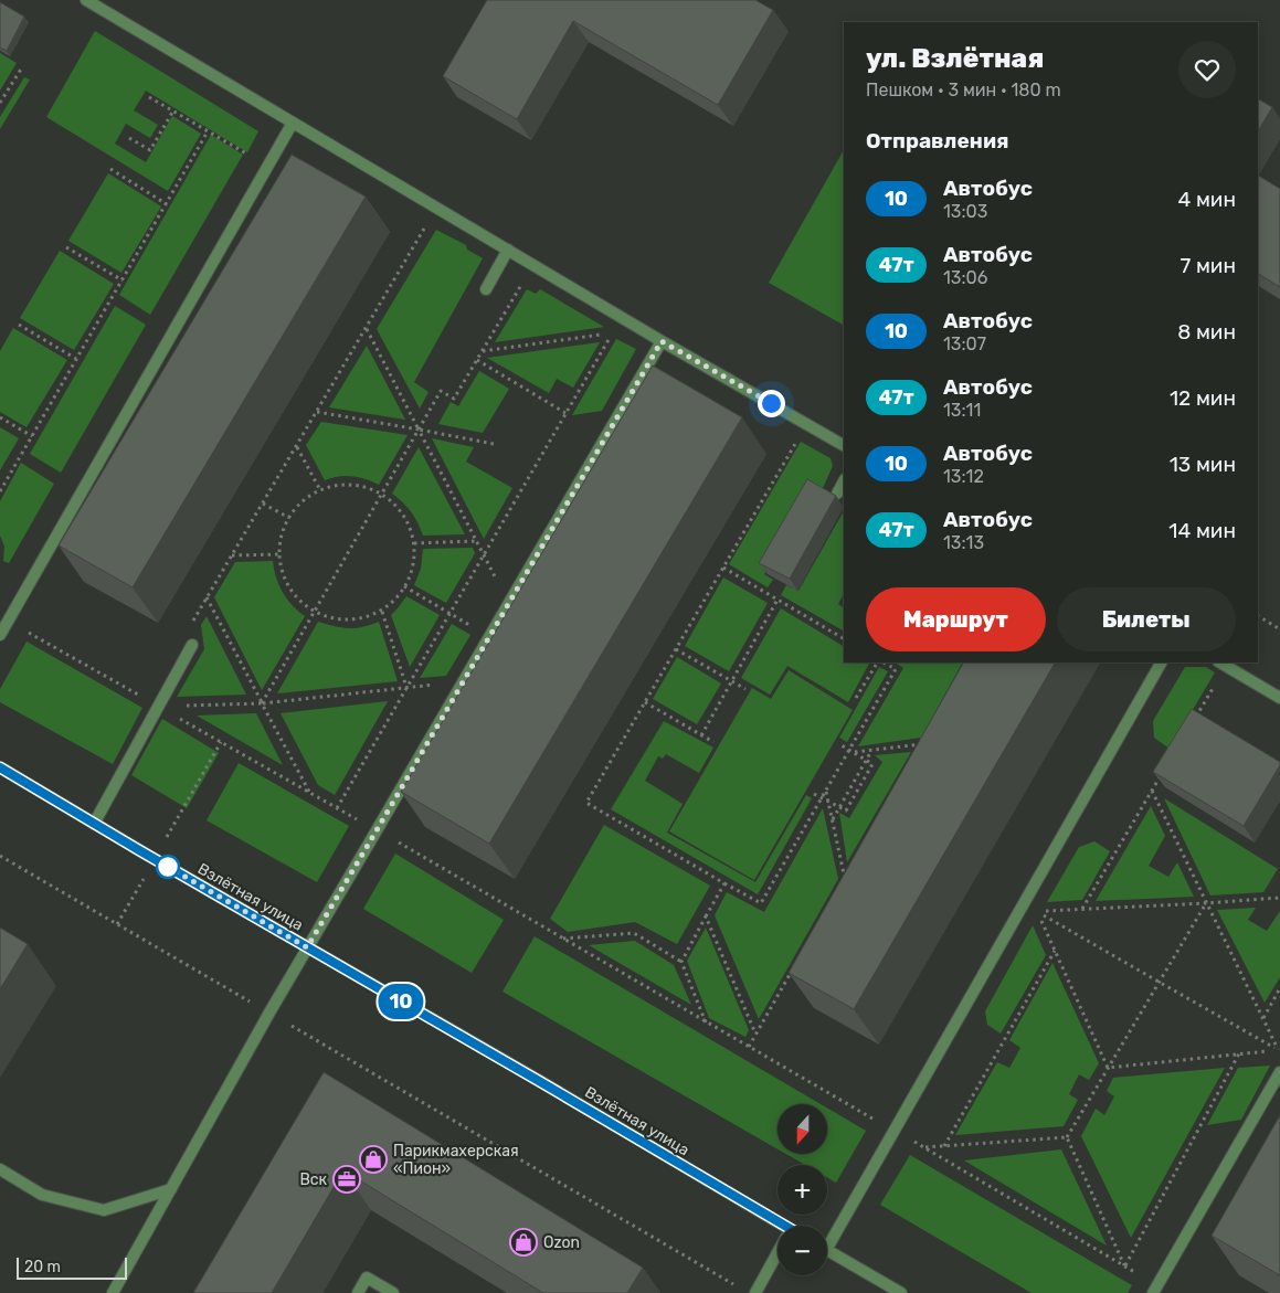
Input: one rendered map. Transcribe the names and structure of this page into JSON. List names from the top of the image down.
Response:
{
  "streets": {
    "street": ["Взлётная улица"]
  },
  "places": {
    "shop": ["Парикмахерская «Пион»", "Ozon"],
    "office": ["Вск"]
  },
  "lines": ["bus line 10"],
  "scale_bar": "20 m",
  "north": "bottom",
  "page": {
    "on_map": "10",
    "heading": [
      ["ул. Взлётная", "Пешком · 3 мин · 180 m"],
      "Отправления"
    ],
    "list": [
      {
        "mark": "10",
        "name": "Автобус",
        "note": "13:03",
        "value": "4 мин"
      },
      {
        "mark": "47т",
        "name": "Автобус",
        "note": "13:06",
        "value": "7 мин"
      },
      {
        "mark": "10",
        "name": "Автобус",
        "note": "13:07",
        "value": "8 мин"
      },
      {
        "mark": "47т",
        "name": "Автобус",
        "note": "13:11",
        "value": "12 мин"
      },
      {
        "mark": "10",
        "name": "Автобус",
        "note": "13:12",
        "value": "13 мин"
      },
      {
        "mark": "47т",
        "name": "Автобус",
        "note": "13:13",
        "value": "14 мин"
      }
    ],
    "buttons": ["Маршрут", "Билеты"],
    "map_buttons": ["+", "−"],
    "scale": "20 m"
  }
}
